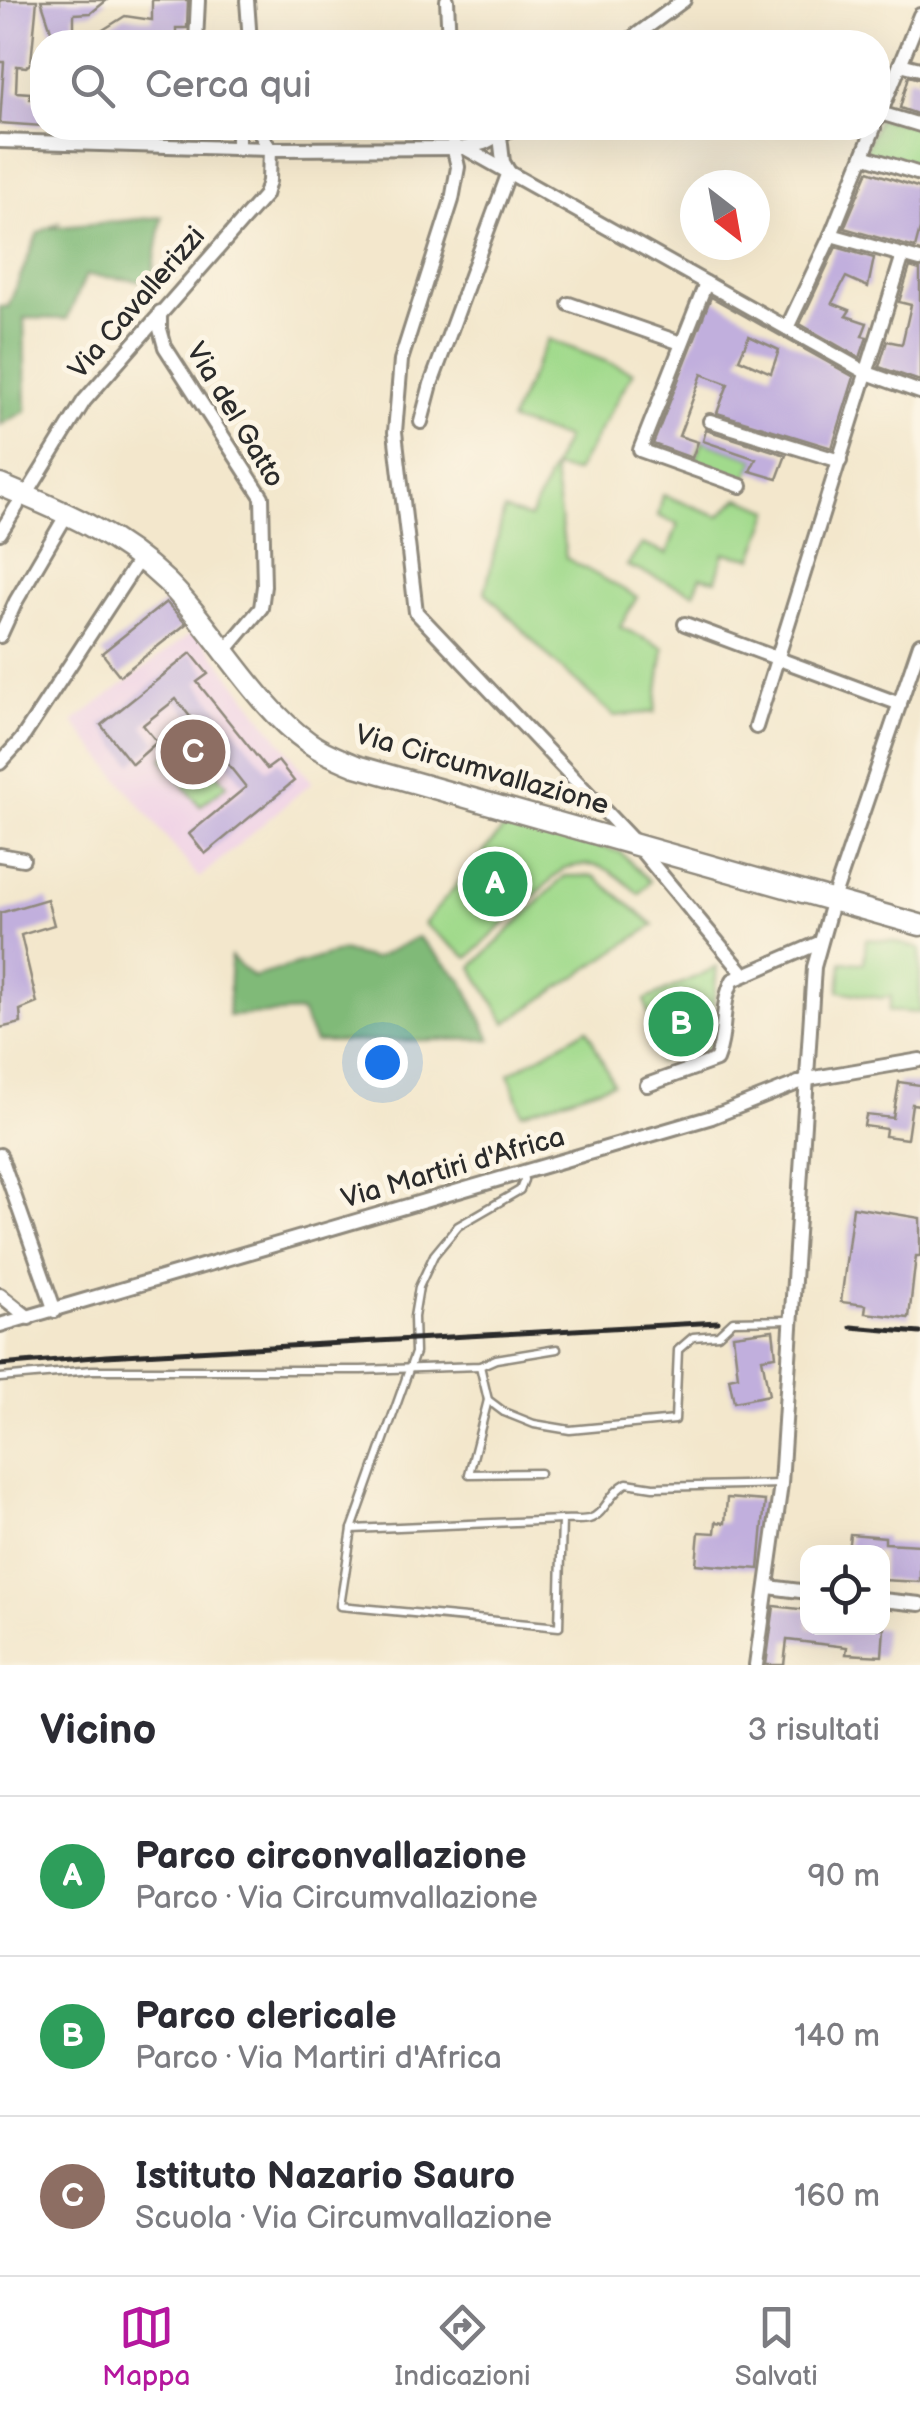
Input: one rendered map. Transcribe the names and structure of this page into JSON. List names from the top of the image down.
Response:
{
  "streets": {
    "main road": ["Via Circumvallazione"],
    "street": ["Via Cavallerizzi", "Via del Gatto", "Via Martiri d'Africa"]
  },
  "crossings": [
    ["Via Cavallerizzi", "Via del Gatto"],
    ["Via del Gatto", "Via Circumvallazione"]
  ],
  "north": "bottom right",
  "page": {
    "search": "Cerca qui",
    "pins": ["C", "A", "B"],
    "heading": ["Vicino", "3 risultati"],
    "list": [
      {
        "mark": "A",
        "name": "Parco circonvallazione",
        "note": "Parco · Via Circumvallazione",
        "value": "90 m"
      },
      {
        "mark": "B",
        "name": "Parco clericale",
        "note": "Parco · Via Martiri d'Africa",
        "value": "140 m"
      },
      {
        "mark": "C",
        "name": "Istituto Nazario Sauro",
        "note": "Scuola · Via Circumvallazione",
        "value": "160 m"
      }
    ],
    "nav": ["Mappa", "Indicazioni", "Salvati"]
  }
}
